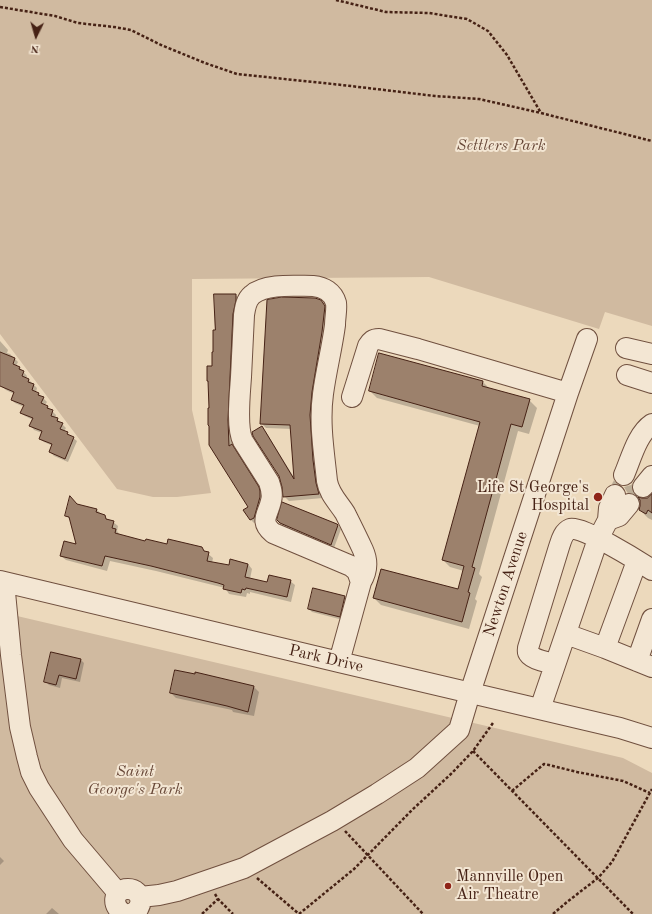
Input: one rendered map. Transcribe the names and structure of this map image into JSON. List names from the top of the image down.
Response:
{
  "streets": {
    "street": ["Newton Avenue", "Park Drive"]
  },
  "crossings": [
    ["Newton Avenue", "Park Drive"]
  ],
  "parks": ["Settlers Park", "Saint George's Park"],
  "places": ["Life St George's Hospital", "Mannville Open Air Theatre"],
  "north": "bottom"
}
